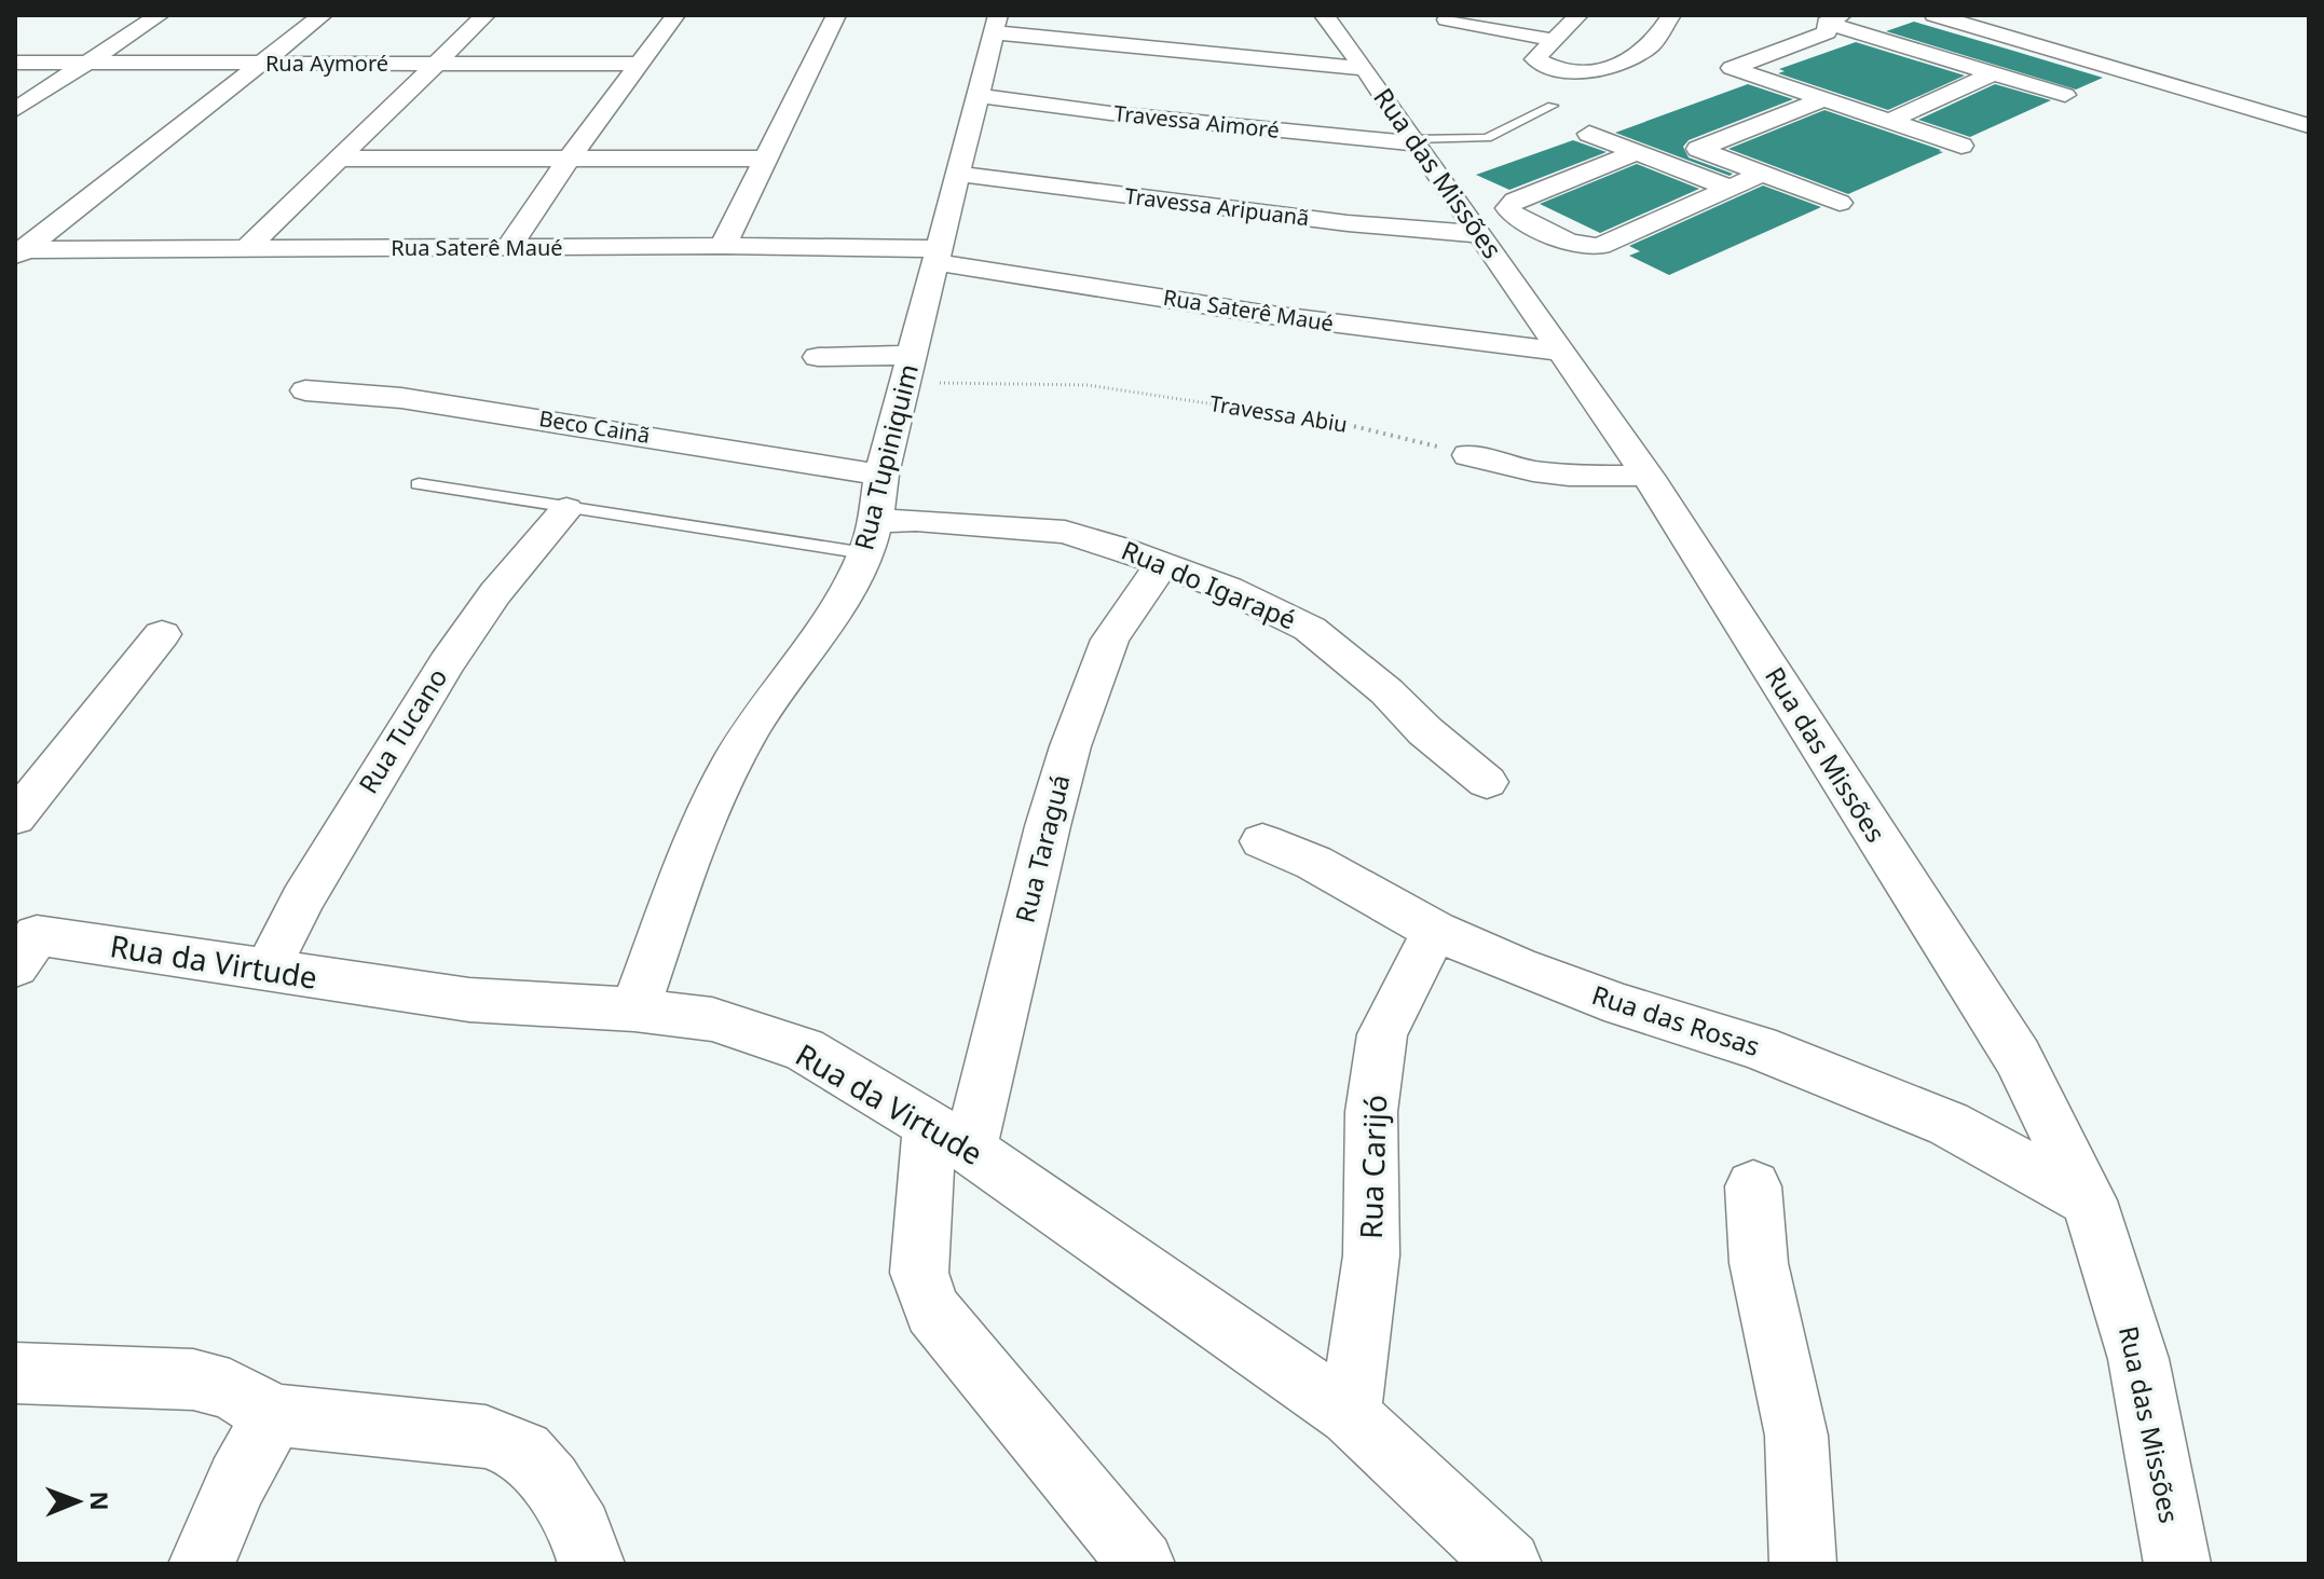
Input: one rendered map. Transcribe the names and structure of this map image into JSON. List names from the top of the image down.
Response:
{
  "streets": {
    "street": [
      "Rua Aymoré",
      "Travessa Aimoré",
      "Rua das Missões",
      "Travessa Aripuanã",
      "Rua Saterê Maué",
      "Beco Cainã",
      "Rua Tupiniquim",
      "Rua do Igarapé",
      "Rua Tucano",
      "Rua Taraguá",
      "Rua da Virtude",
      "Rua das Rosas",
      "Rua Carijó"
    ],
    "path": ["Travessa Abiu"]
  },
  "crossings": [
    ["Travessa Aimoré", "Rua das Missões"],
    ["Travessa Aimoré", "Rua Tupiniquim"],
    ["Rua das Missões", "Travessa Aripuanã"],
    ["Rua das Missões", "Rua Saterê Maué"],
    ["Rua das Missões", "Rua das Rosas"],
    ["Travessa Aripuanã", "Rua Tupiniquim"],
    ["Rua Saterê Maué", "Rua Tupiniquim"],
    ["Travessa Abiu", "Rua Tupiniquim"],
    ["Beco Cainã", "Rua Tupiniquim"],
    ["Rua Tupiniquim", "Rua do Igarapé"],
    ["Rua Tupiniquim", "Rua da Virtude"],
    ["Rua do Igarapé", "Rua Taraguá"],
    ["Rua Tucano", "Rua da Virtude"],
    ["Rua Taraguá", "Rua da Virtude"],
    ["Rua da Virtude", "Rua Carijó"],
    ["Rua das Rosas", "Rua Carijó"]
  ],
  "north": "right"
}
